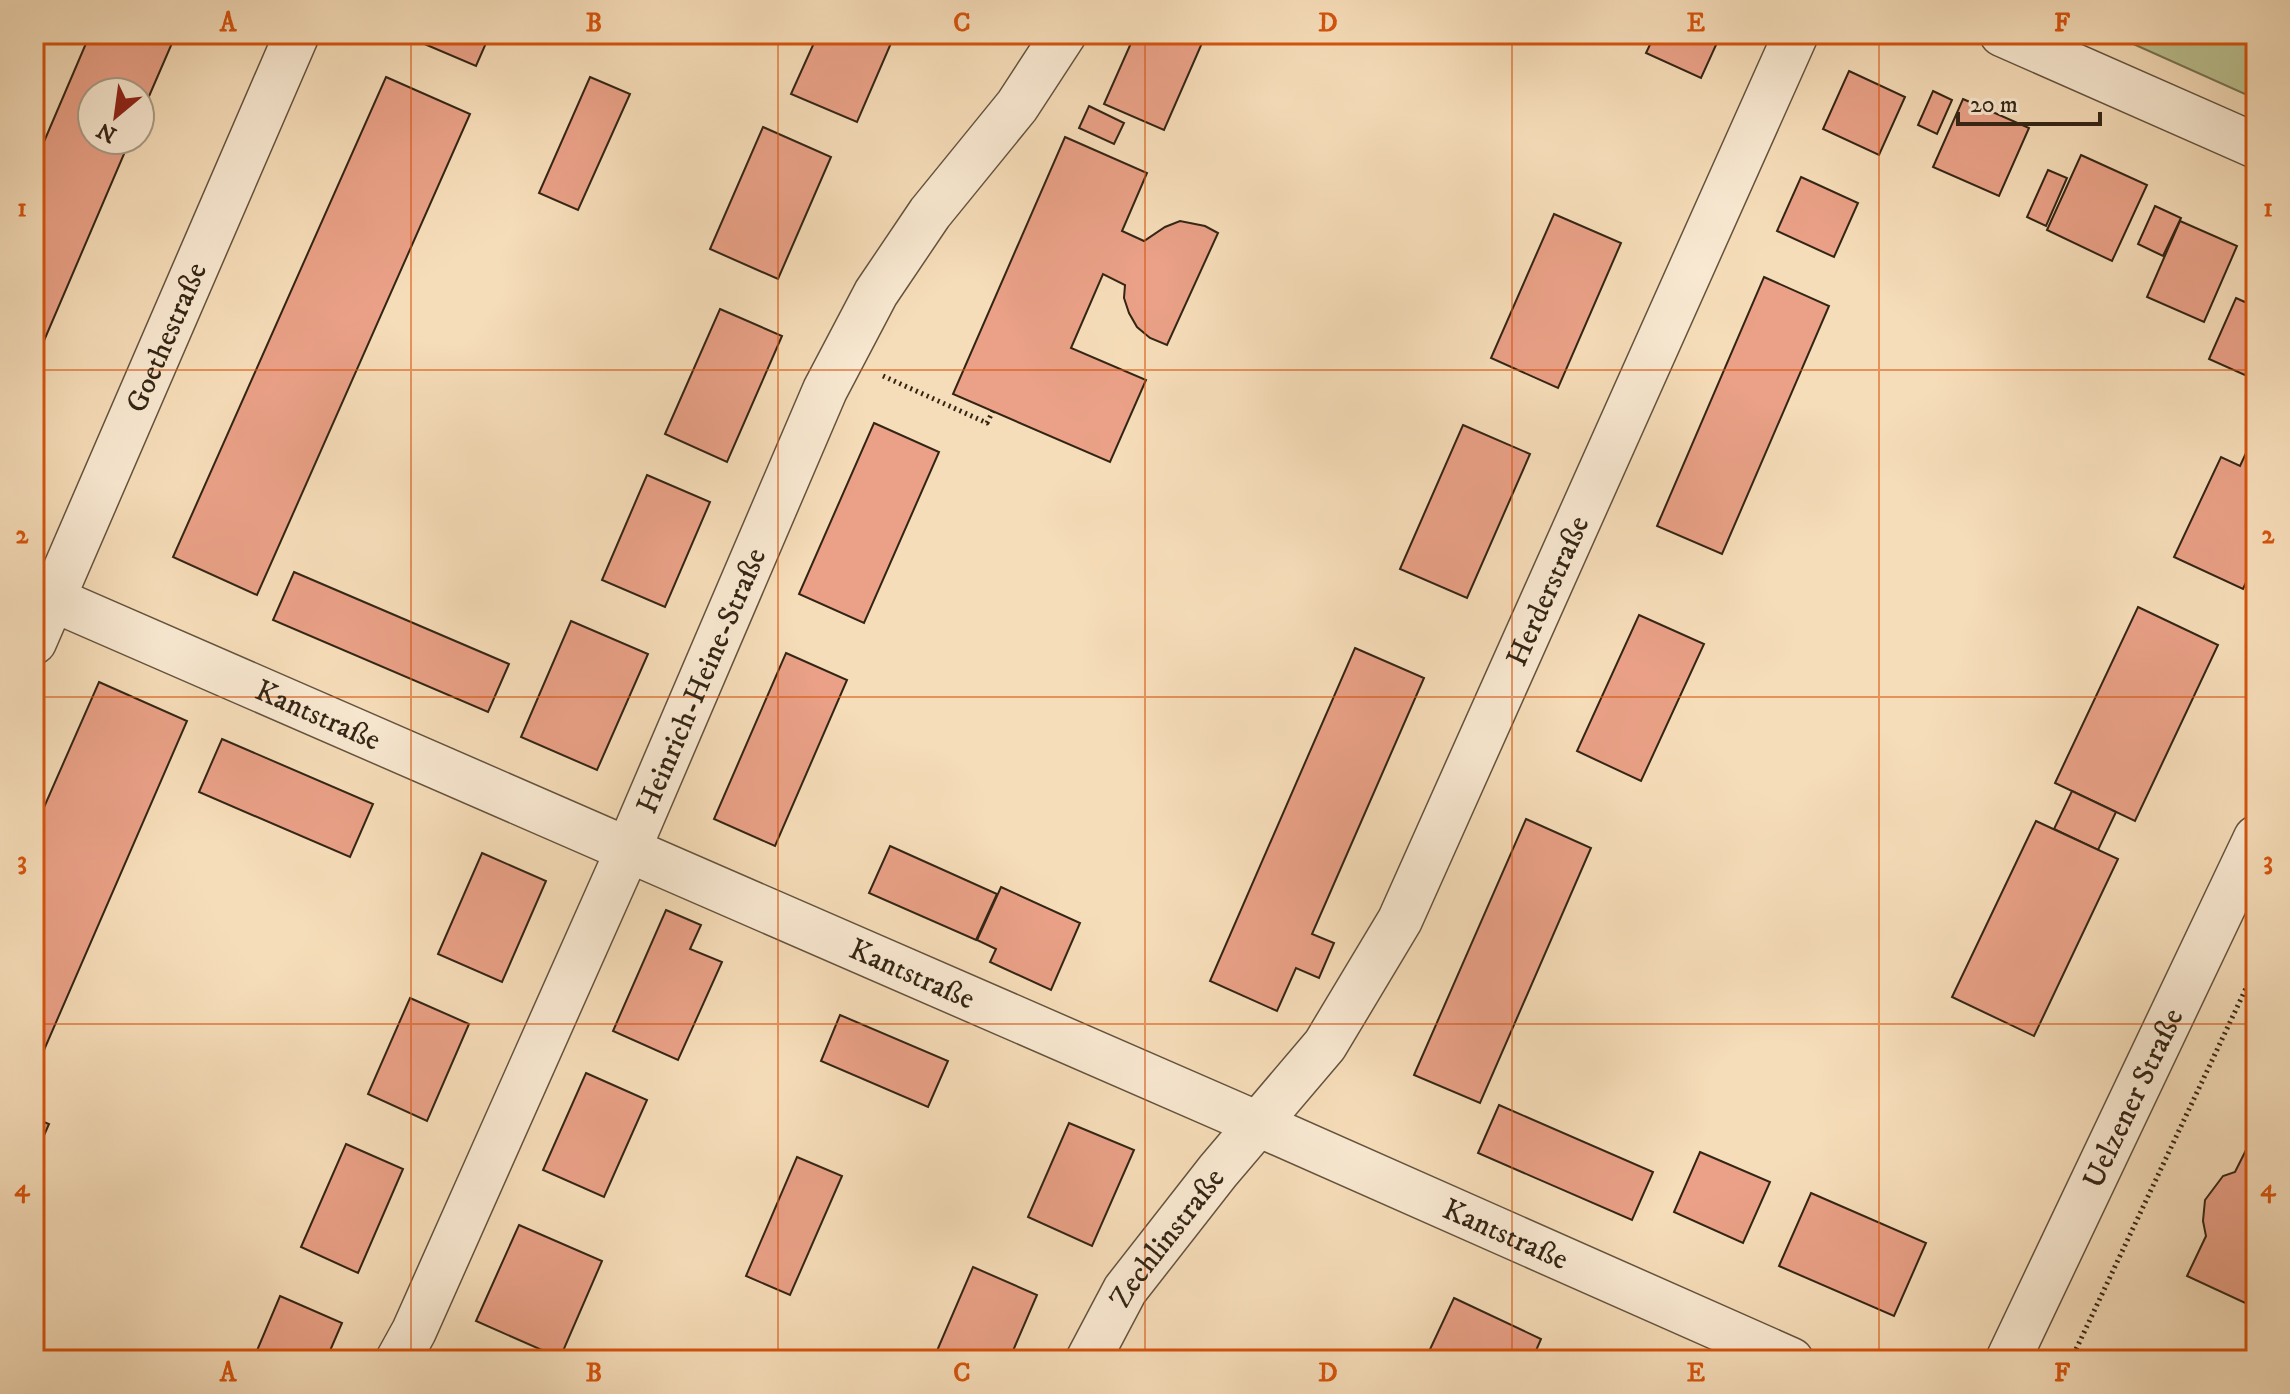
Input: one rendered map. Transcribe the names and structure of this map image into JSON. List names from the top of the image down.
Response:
{
  "streets": {
    "street": [
      "Goethestraße",
      "Herderstraße",
      "Heinrich-Heine-Straße",
      "Kantstraße",
      "Uelzener Straße",
      "Zechlinstraße"
    ]
  },
  "crossings": [
    ["Goethestraße", "Kantstraße"],
    ["Herderstraße", "Kantstraße"],
    ["Herderstraße", "Zechlinstraße"],
    ["Heinrich-Heine-Straße", "Kantstraße"],
    ["Kantstraße", "Zechlinstraße"]
  ],
  "scale_bar": "20 m",
  "north": "bottom left",
  "grid": {
    "columns": [
      "A",
      "B",
      "C",
      "D",
      "E",
      "F"
    ],
    "rows": [
      "1",
      "2",
      "3",
      "4"
    ]
  }
}
